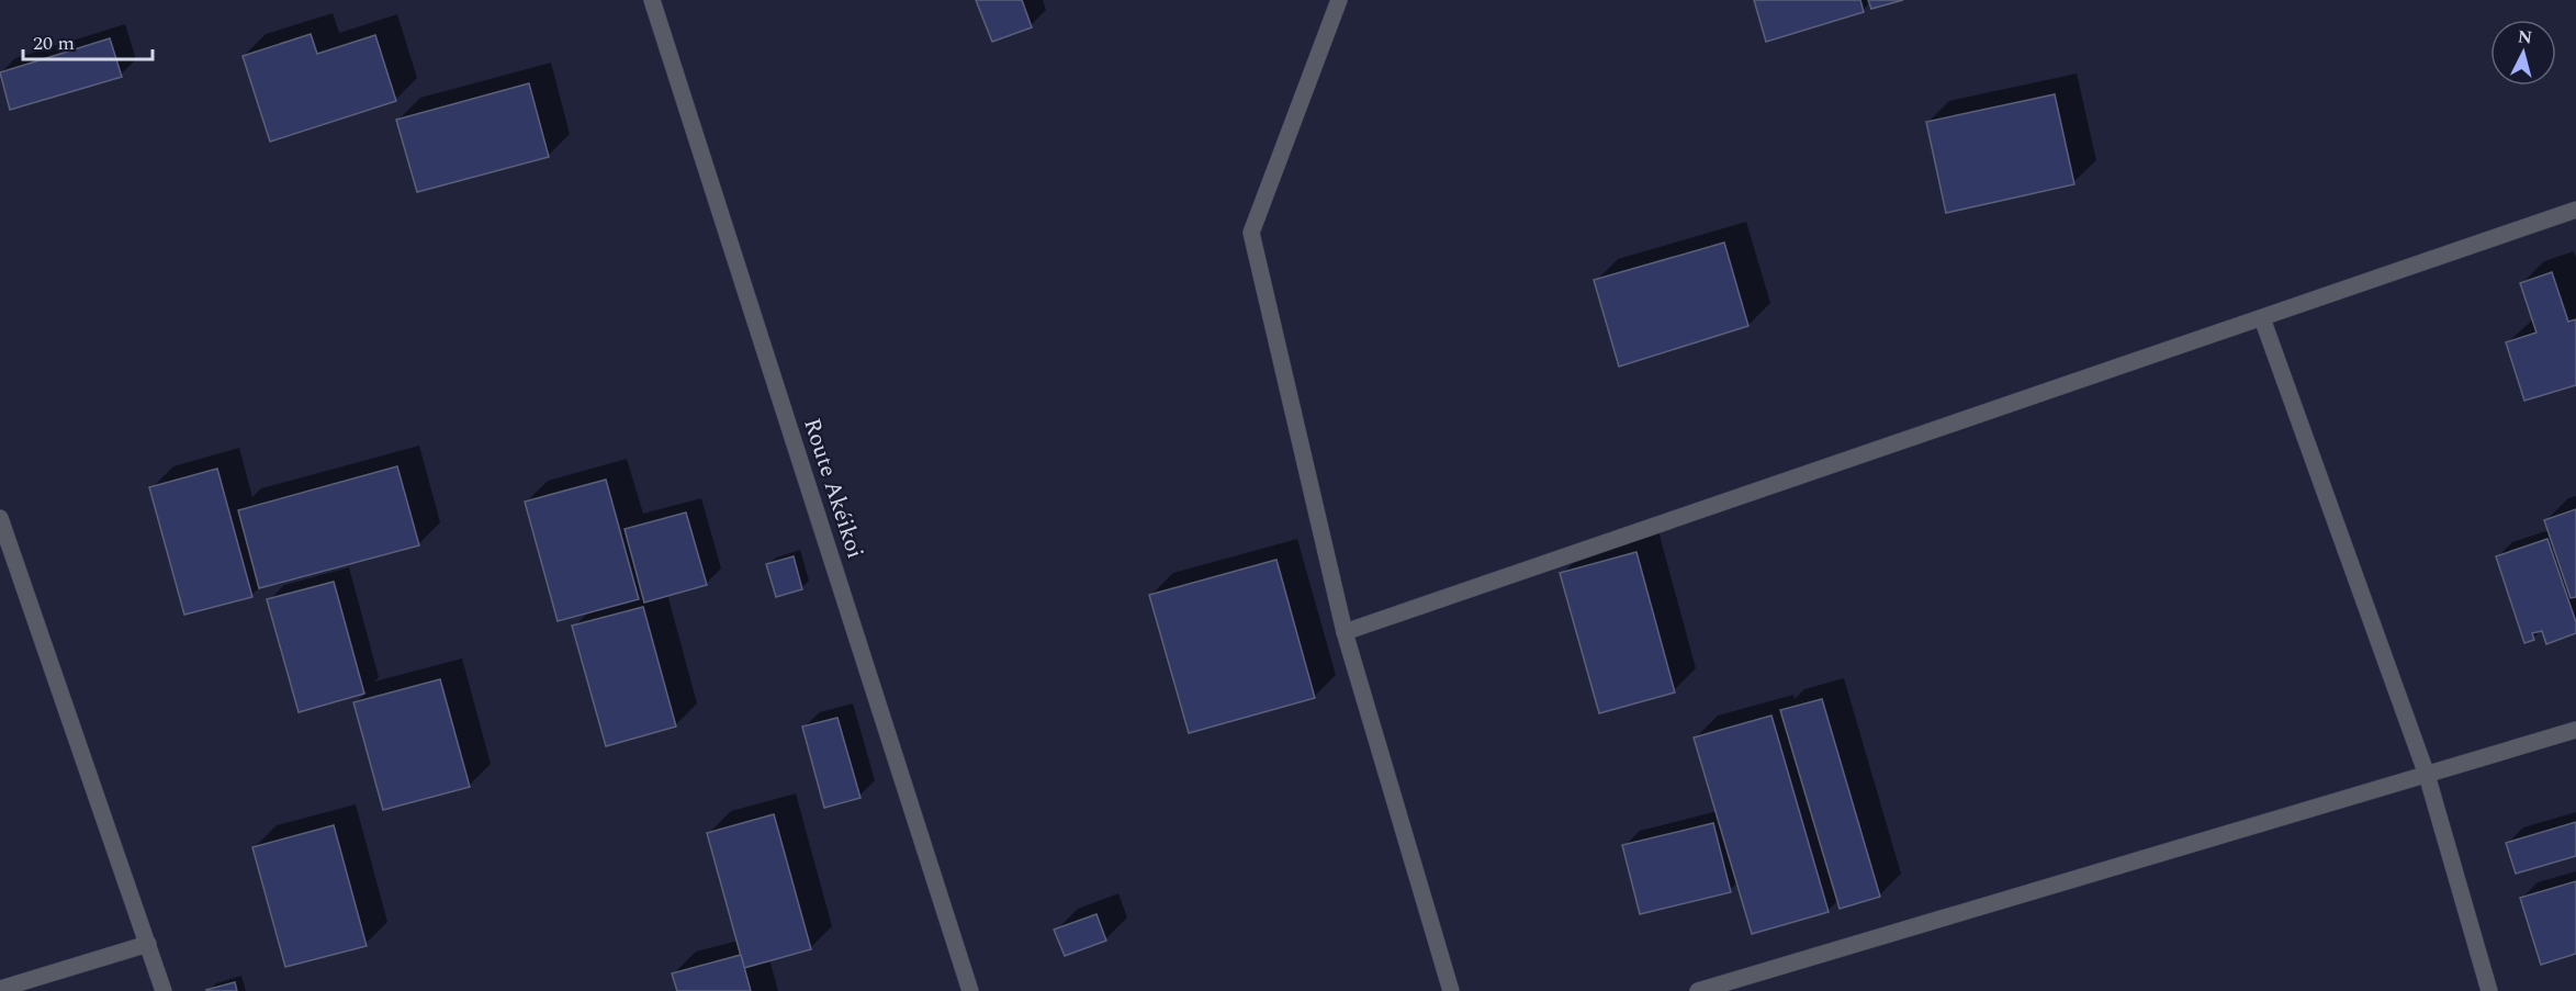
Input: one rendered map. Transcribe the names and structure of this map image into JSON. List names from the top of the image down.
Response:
{
  "streets": {
    "street": ["Route Akéikoi"]
  },
  "scale_bar": "20 m",
  "north": "top"
}
